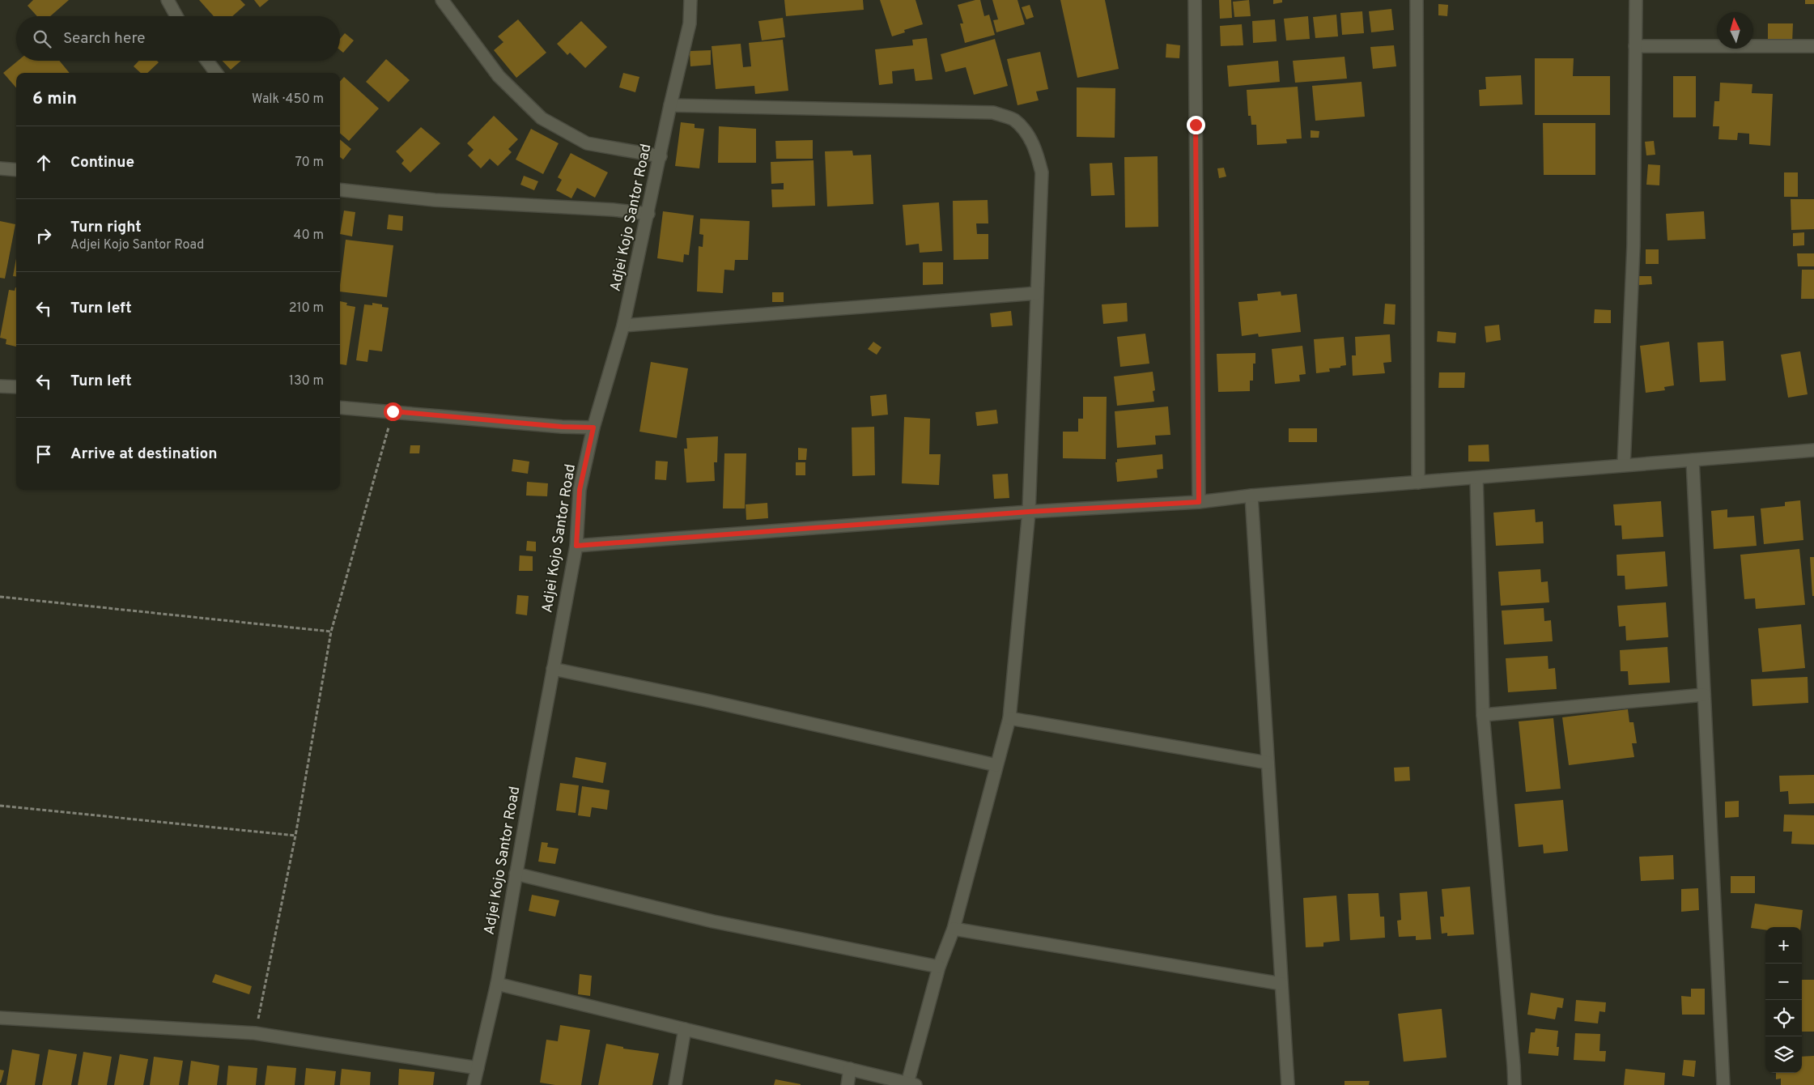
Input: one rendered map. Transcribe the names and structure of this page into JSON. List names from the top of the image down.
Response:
{
  "streets": {
    "street": ["Adjei Kojo Santor Road"]
  },
  "north": "top",
  "page": {
    "search": "Search here",
    "heading": ["6 min", "Walk · 450 m"],
    "list": [
      ["Continue", "70 m"],
      ["Turn right", "Adjei Kojo Santor Road", "40 m"],
      ["Turn left", "210 m"],
      ["Turn left", "130 m"],
      "Arrive at destination"
    ],
    "map_buttons": ["+", "−"]
  }
}
